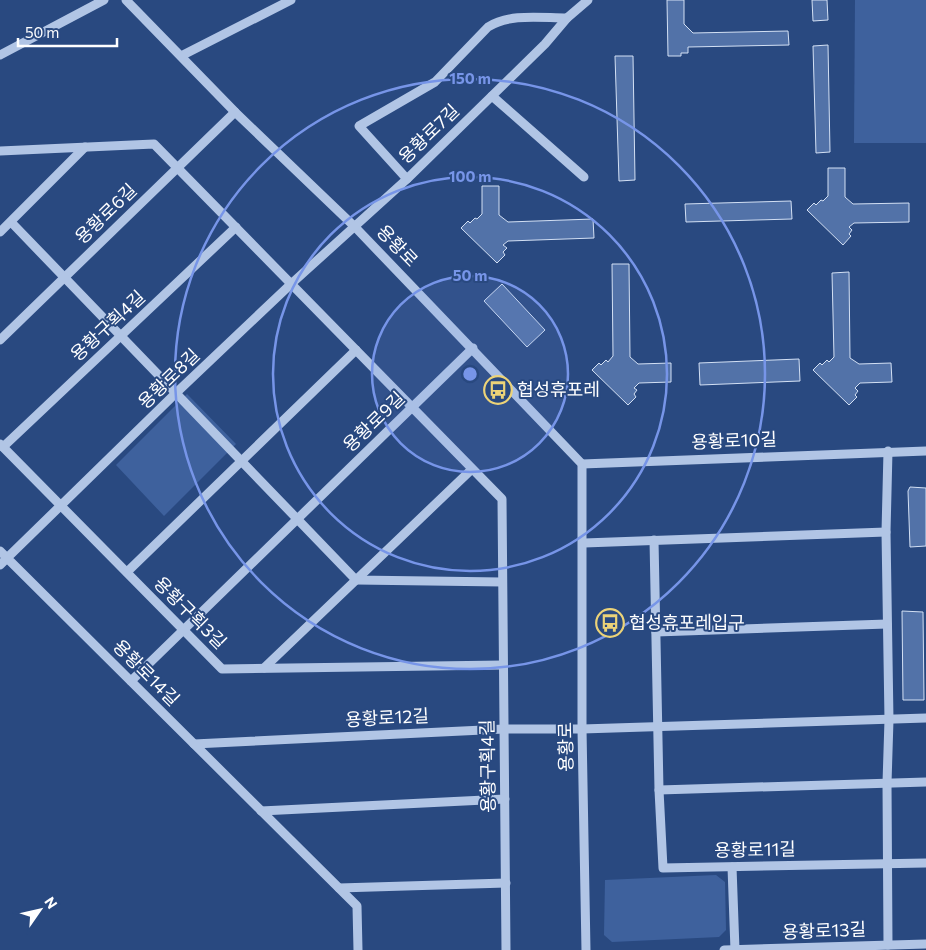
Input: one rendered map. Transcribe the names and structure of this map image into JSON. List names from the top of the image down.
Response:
{
  "streets": {
    "street": [
      "용황로7길",
      "용황로6길",
      "용황로",
      "용황구획4길",
      "용황로8길",
      "용황로9길",
      "용황로10길",
      "용황구획3길",
      "용황로14길",
      "용황로12길",
      "용황로11길",
      "용황로13길"
    ]
  },
  "crossings": [
    ["용황로7길", "용황로"],
    ["용황로7길", "용황로8길"],
    ["용황로6길", "용황로"],
    ["용황로6길", "용황구획4길"],
    ["용황로", "용황로8길"],
    ["용황로", "용황로9길"],
    ["용황로", "용황로10길"],
    ["용황로", "용황로12길"],
    ["용황구획4길", "용황로8길"],
    ["용황구획4길", "용황로9길"],
    ["용황구획4길", "용황구획3길"],
    ["용황구획4길", "용황로12길"],
    ["용황로8길", "용황구획3길"],
    ["용황로8길", "용황로14길"],
    ["용황로9길", "용황구획3길"],
    ["용황로9길", "용황로14길"],
    ["용황로14길", "용황로12길"]
  ],
  "places": {
    "bus stop": ["협성휴포레", "협성휴포레입구"]
  },
  "scale_bar": "50 m",
  "north": "top right",
  "rings": ["150 m", "100 m", "50 m"]
}
